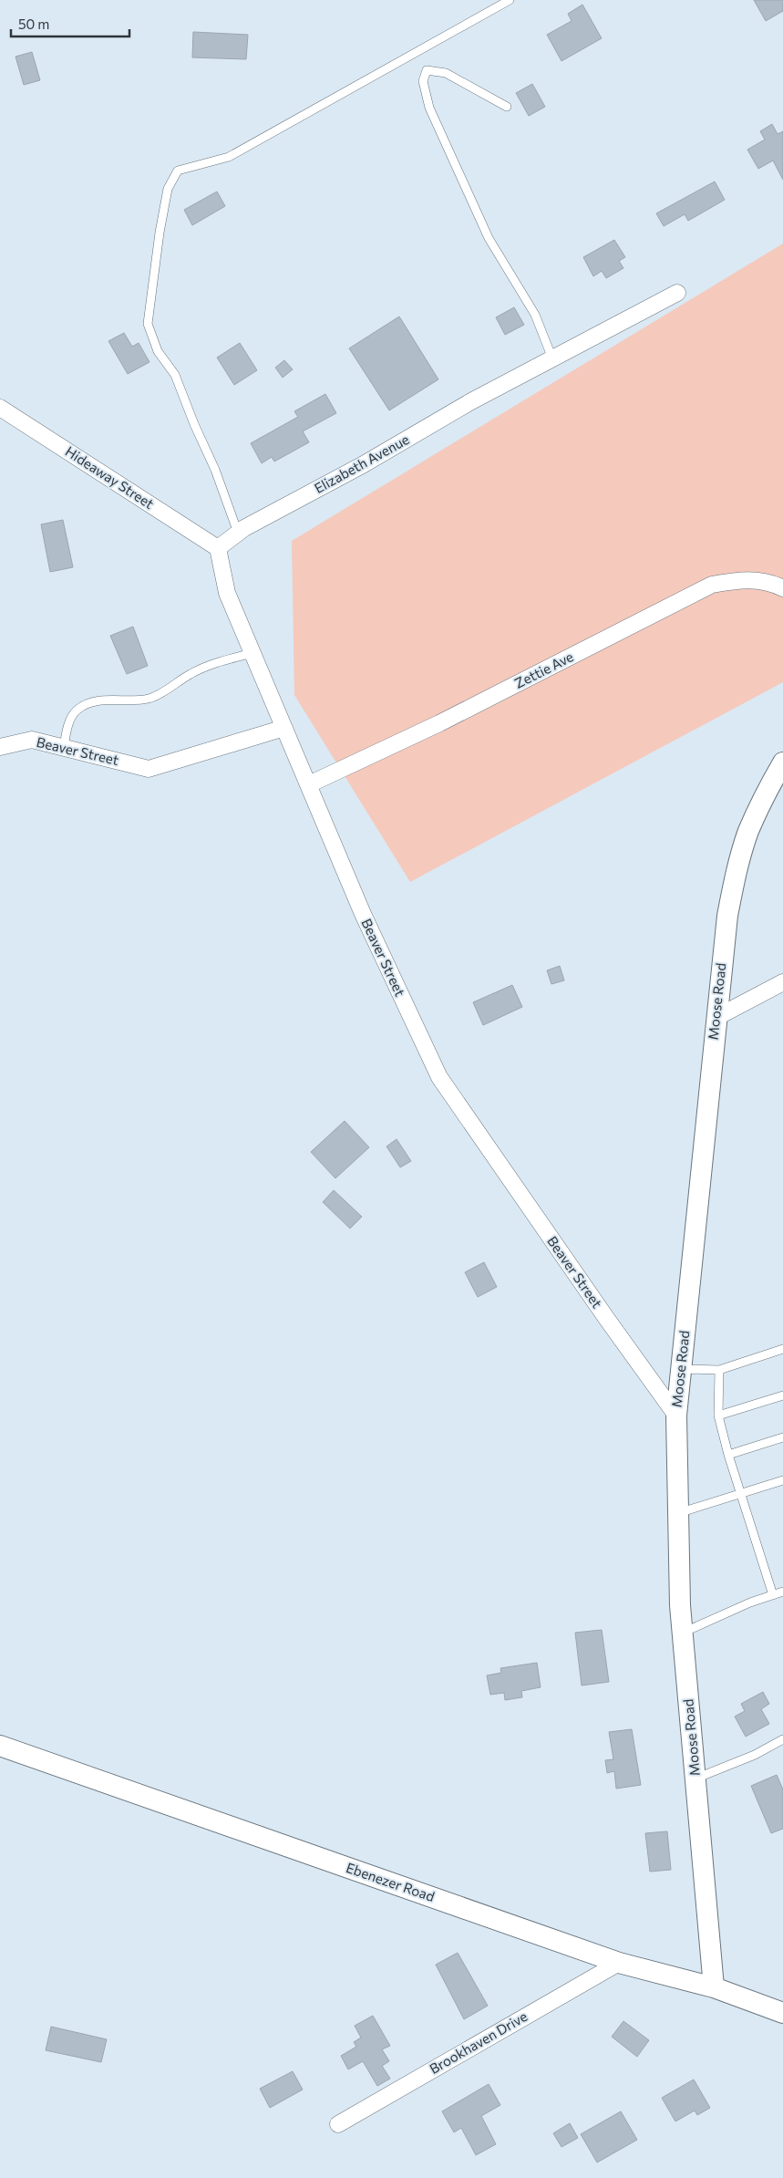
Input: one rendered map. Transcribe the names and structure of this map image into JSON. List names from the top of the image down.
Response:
{
  "streets": {
    "street": [
      "Elizabeth Avenue",
      "Hideaway Street",
      "Zettie Ave",
      "Beaver Street",
      "Moose Road",
      "Ebenezer Road",
      "Brookhaven Drive"
    ]
  },
  "crossings": [
    ["Elizabeth Avenue", "Hideaway Street"],
    ["Zettie Ave", "Beaver Street"],
    ["Beaver Street", "Moose Road"],
    ["Moose Road", "Ebenezer Road"],
    ["Ebenezer Road", "Brookhaven Drive"]
  ],
  "scale_bar": "50 m"
}
